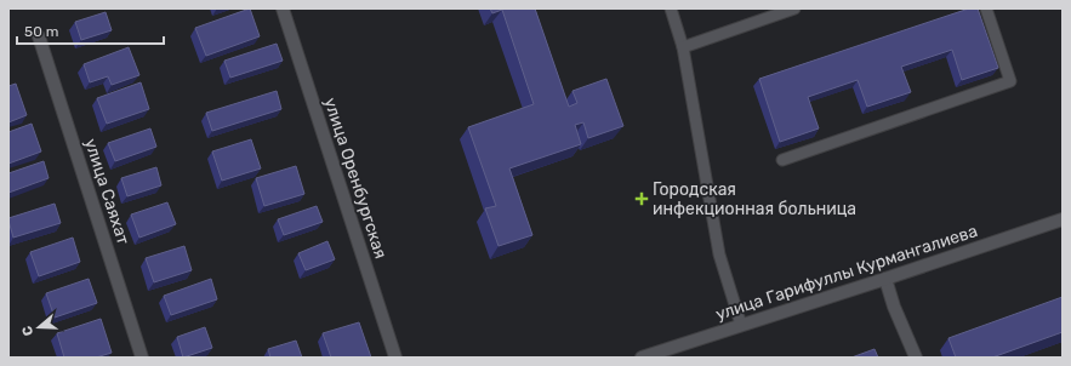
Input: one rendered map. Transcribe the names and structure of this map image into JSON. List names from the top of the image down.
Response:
{
  "streets": {
    "street": ["улица Оренбургская", "улица Саяхат", "улица Гарифуллы Курмангалиева"]
  },
  "places": {
    "health": ["Городская инфекционная больница"]
  },
  "scale_bar": "50 m",
  "north": "left"
}
